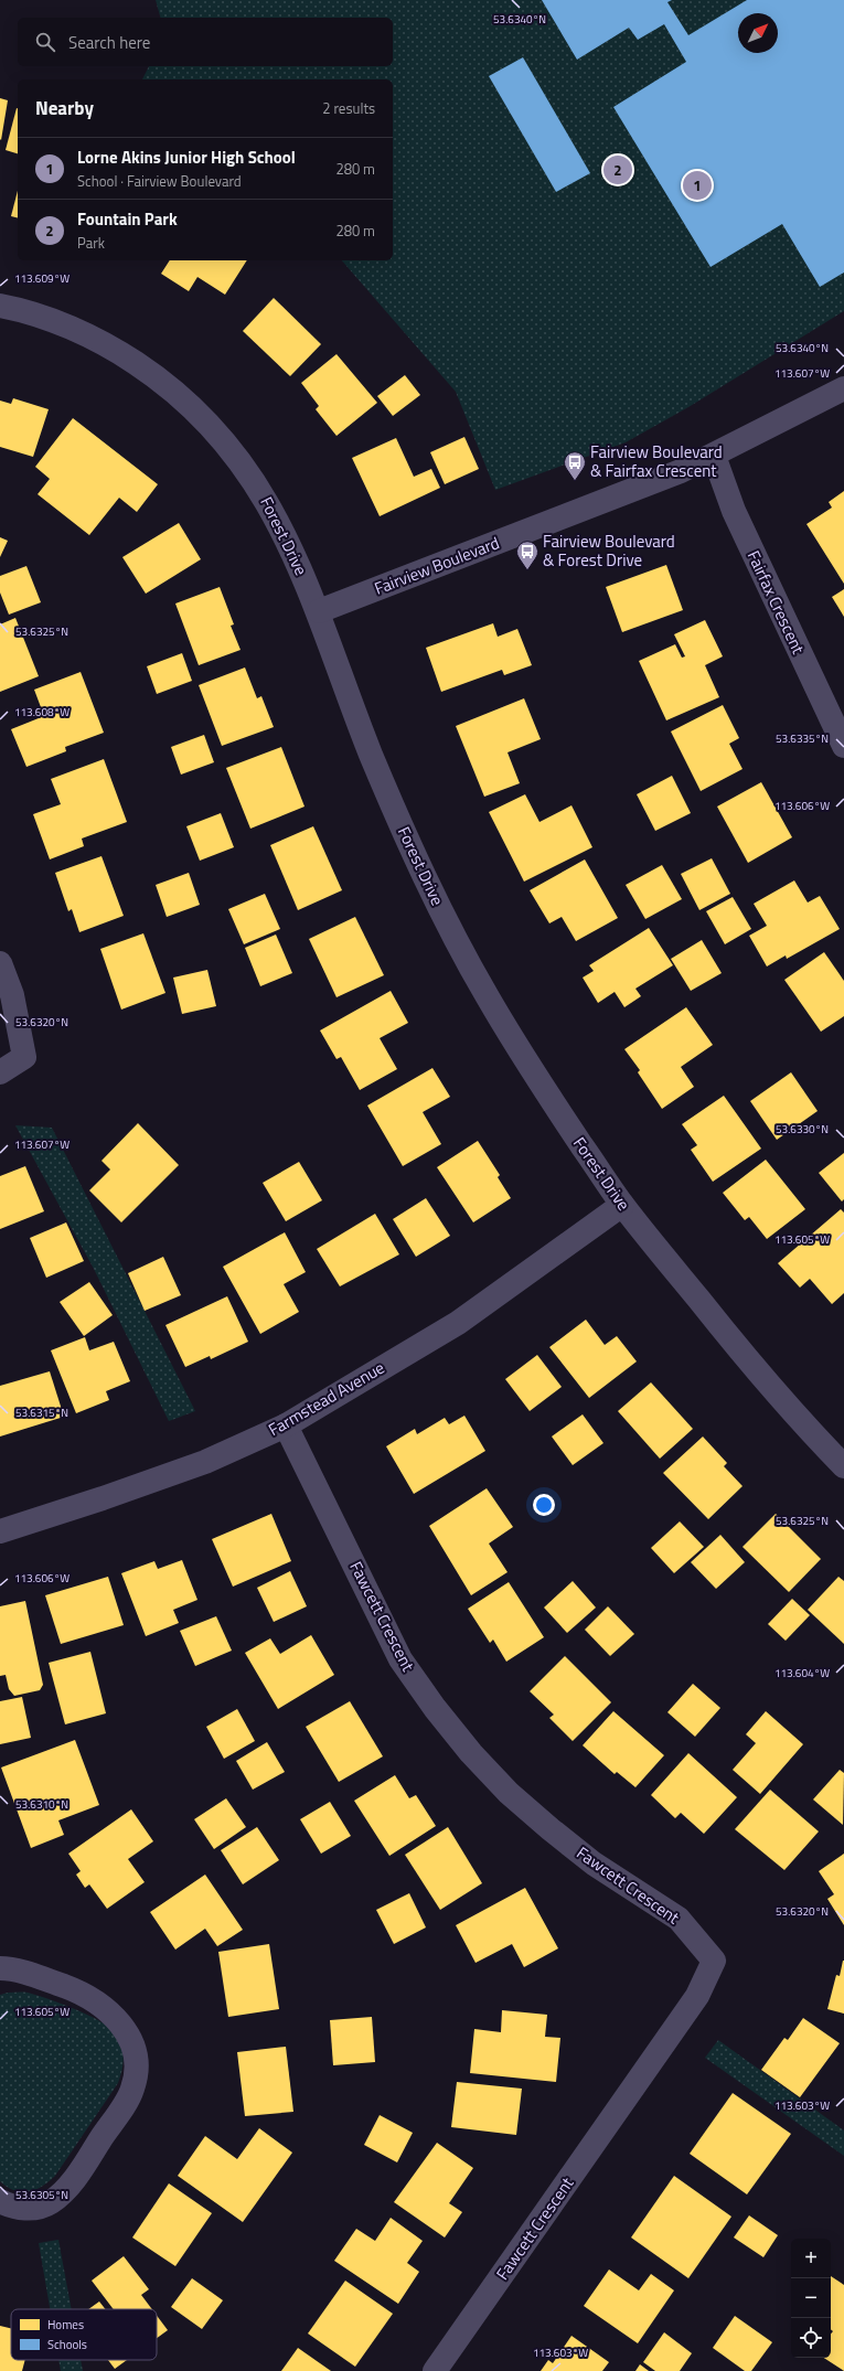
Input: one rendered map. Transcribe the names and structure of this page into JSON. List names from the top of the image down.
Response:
{
  "streets": {
    "street": [
      "Forest Drive",
      "Fairview Boulevard",
      "Fairfax Crescent",
      "Farmstead Avenue",
      "Fawcett Crescent"
    ]
  },
  "crossings": [
    ["Forest Drive", "Fairview Boulevard"],
    ["Forest Drive", "Farmstead Avenue"],
    ["Fairview Boulevard", "Fairfax Crescent"],
    ["Farmstead Avenue", "Fawcett Crescent"]
  ],
  "places": {
    "bus stop": ["Fairview Boulevard & Fairfax Crescent", "Fairview Boulevard & Forest Drive"]
  },
  "legend": ["Homes", "Schools"],
  "north": "top right",
  "page": {
    "search": "Search here",
    "heading": ["Nearby", "2 results"],
    "list": [
      {
        "mark": "1",
        "name": "Lorne Akins Junior High School",
        "note": "School · Fairview Boulevard",
        "value": "280 m"
      },
      {
        "mark": "2",
        "name": "Fountain Park",
        "note": "Park",
        "value": "280 m"
      }
    ],
    "pins": ["2", "1"],
    "map_buttons": ["+", "−"]
  },
  "coordinates": [
    "53.6340°N",
    "113.609°W",
    "113.607°W",
    "53.6325°N",
    "113.608°W",
    "53.6335°N",
    "113.606°W",
    "53.6320°N",
    "53.6330°N",
    "113.605°W",
    "53.6315°N",
    "113.604°W",
    "53.6310°N",
    "113.603°W",
    "53.6305°N"
  ]
}
